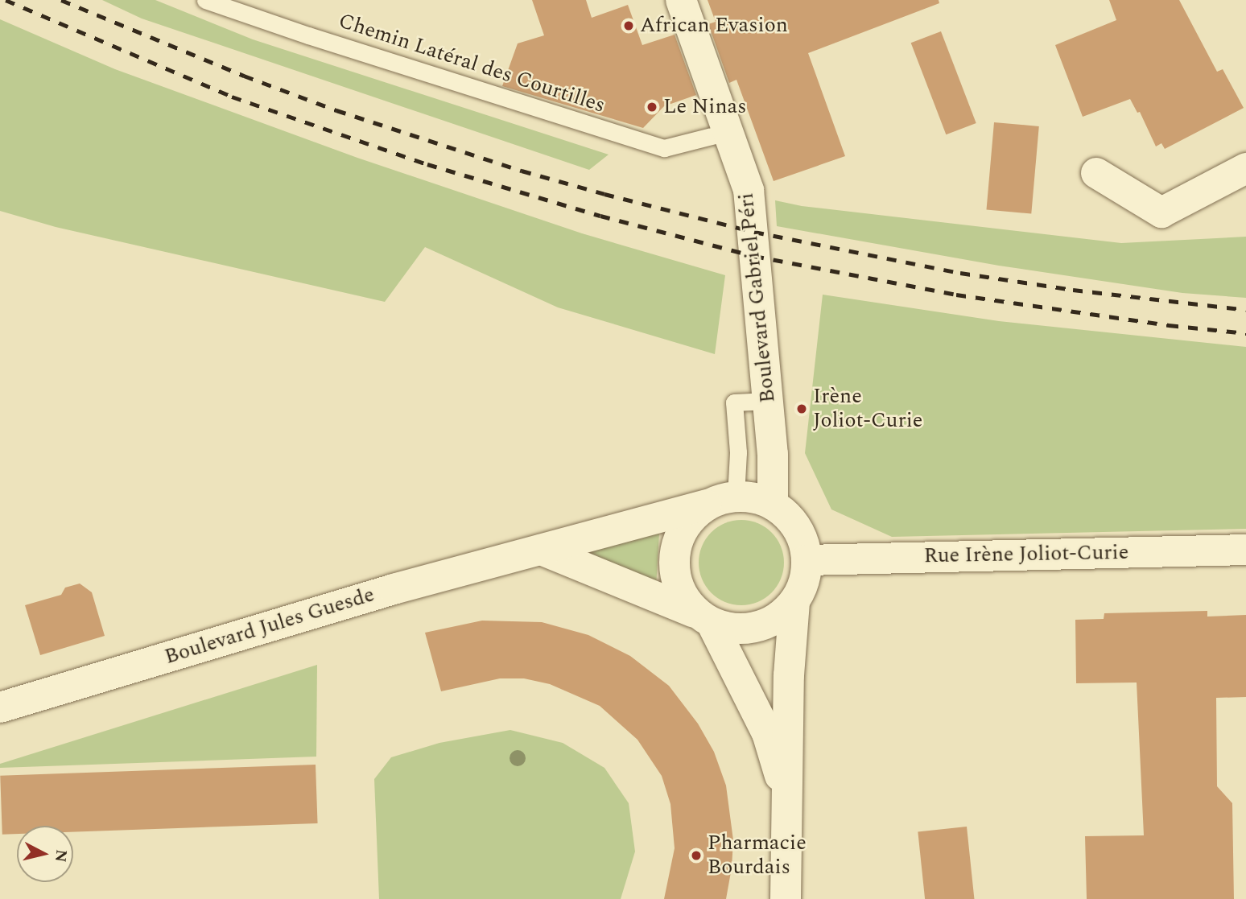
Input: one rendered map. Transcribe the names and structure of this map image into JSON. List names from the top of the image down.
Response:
{
  "streets": {
    "street": ["Boulevard Gabriel Péri", "Rue Irène Joliot-Curie", "Boulevard Jules Guesde"],
    "lane": ["Chemin Latéral des Courtilles"]
  },
  "crossings": [
    ["Chemin Latéral des Courtilles", "Boulevard Gabriel Péri"],
    ["Boulevard Gabriel Péri", "Rue Irène Joliot-Curie"],
    ["Boulevard Gabriel Péri", "Boulevard Jules Guesde"],
    ["Rue Irène Joliot-Curie", "Boulevard Jules Guesde"]
  ],
  "places": [
    "African Evasion",
    "Le Ninas",
    "Irène Joliot-Curie",
    "Pharmacie Bourdais"
  ],
  "north": "right"
}
